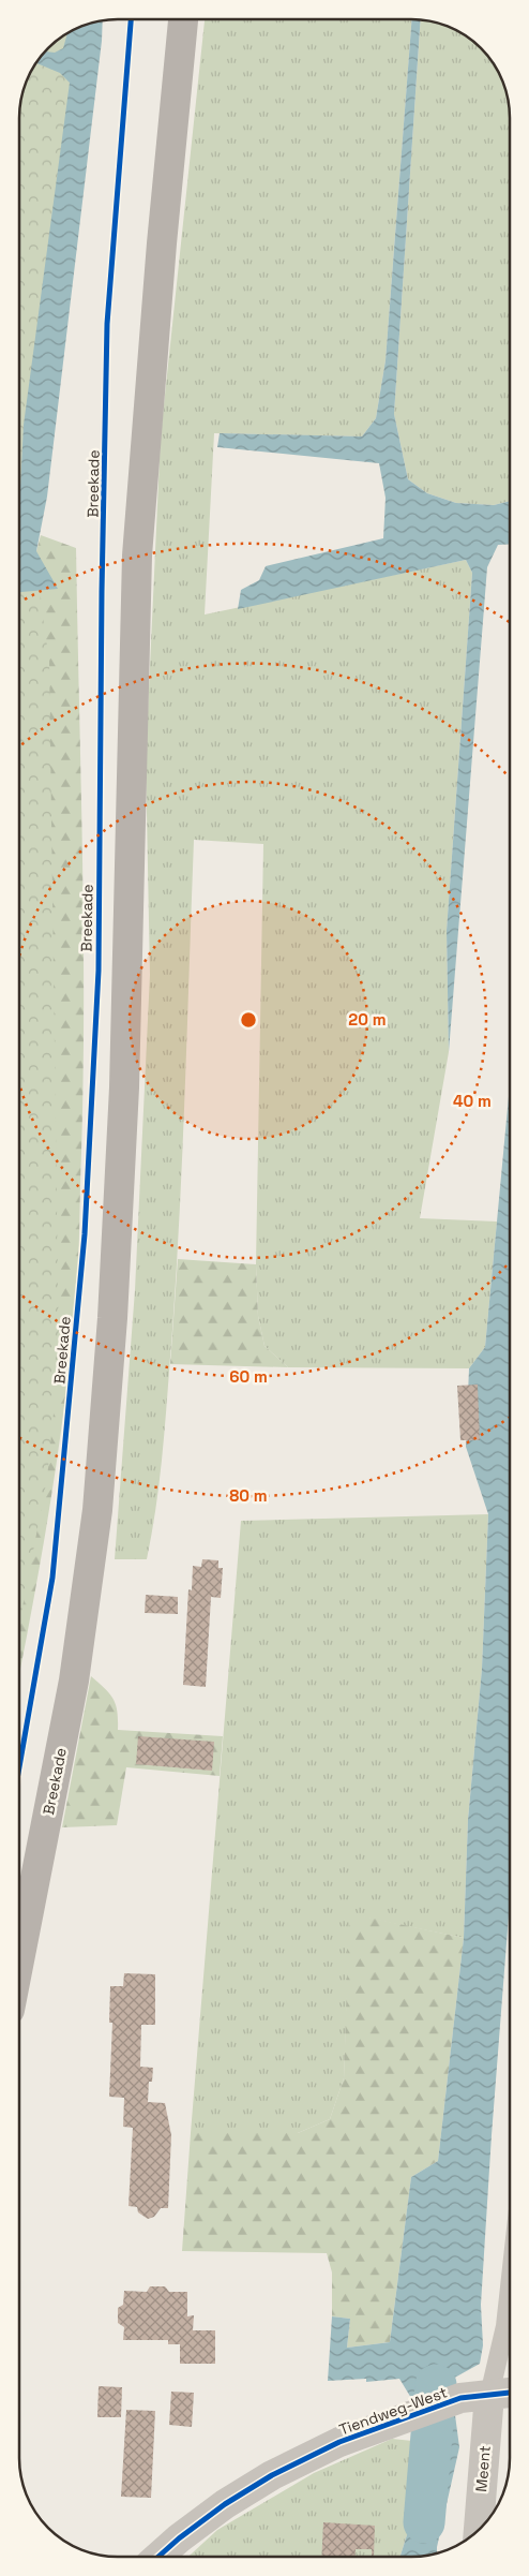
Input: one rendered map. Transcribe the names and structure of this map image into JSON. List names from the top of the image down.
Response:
{
  "streets": {
    "main road": ["Breekade"],
    "street": ["Tiendweg-West", "Meent"]
  },
  "crossings": [
    ["Tiendweg-West", "Meent"]
  ],
  "rings": [
    "20 m",
    "40 m",
    "60 m",
    "80 m"
  ]
}
